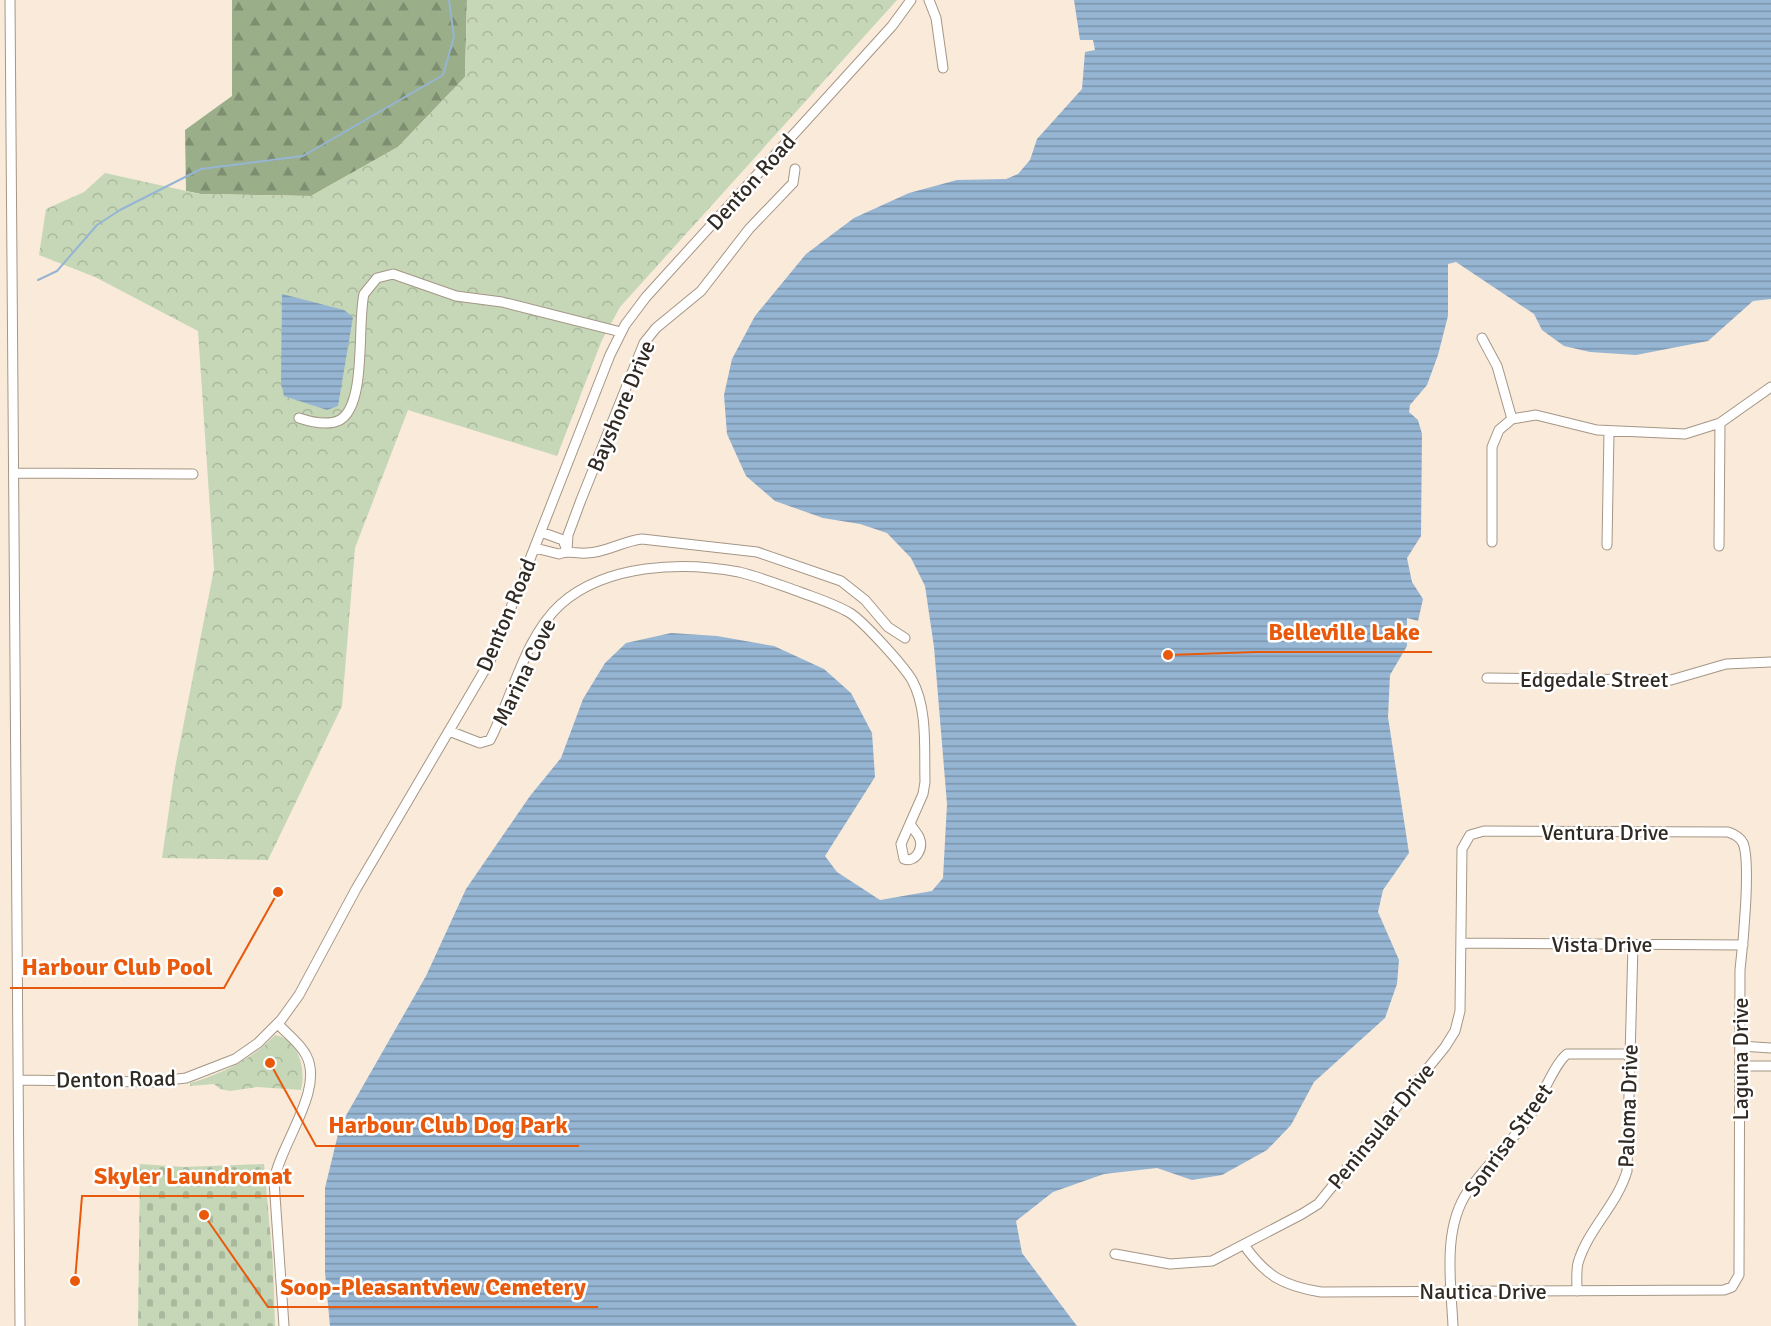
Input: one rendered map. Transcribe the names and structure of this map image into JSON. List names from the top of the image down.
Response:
{
  "streets": {
    "street": [
      "Denton Road",
      "Bayshore Drive",
      "Marina Cove",
      "Edgedale Street",
      "Ventura Drive",
      "Vista Drive",
      "Laguna Drive",
      "Paloma Drive",
      "Peninsular Drive",
      "Sonrisa Street",
      "Nautica Drive"
    ]
  },
  "crossings": [
    ["Denton Road", "Marina Cove"],
    ["Ventura Drive", "Laguna Drive"],
    ["Ventura Drive", "Peninsular Drive"],
    ["Vista Drive", "Laguna Drive"],
    ["Vista Drive", "Paloma Drive"],
    ["Vista Drive", "Peninsular Drive"],
    ["Laguna Drive", "Nautica Drive"],
    ["Paloma Drive", "Sonrisa Street"],
    ["Paloma Drive", "Nautica Drive"],
    ["Peninsular Drive", "Nautica Drive"],
    ["Sonrisa Street", "Nautica Drive"]
  ],
  "places": [
    "Belleville Lake",
    "Harbour Club Pool",
    "Harbour Club Dog Park",
    "Soop-Pleasantview Cemetery",
    "Skyler Laundromat"
  ]
}
